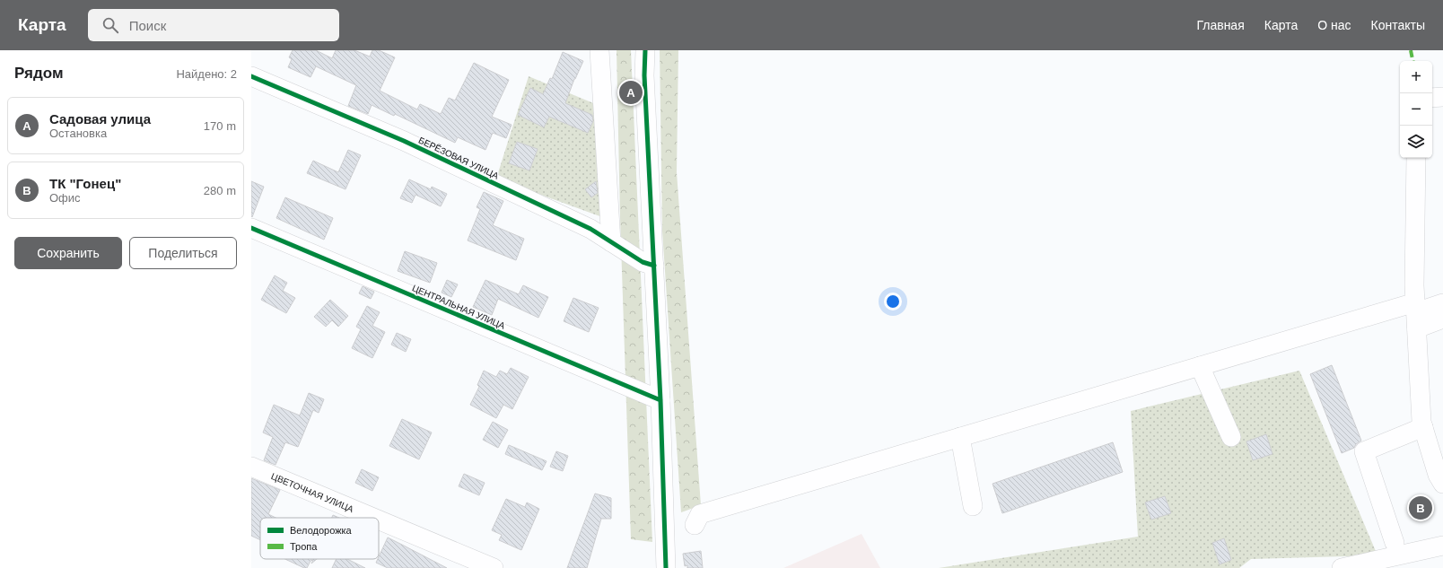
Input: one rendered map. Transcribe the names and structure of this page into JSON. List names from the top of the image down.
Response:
{
  "streets": {
    "street": ["БЕРЁЗОВАЯ УЛИЦА", "ЦЕНТРАЛЬНАЯ УЛИЦА", "ЦВЕТОЧНАЯ УЛИЦА"]
  },
  "legend": ["Велодорожка", "Тропа"],
  "page": {
    "header": "Карта",
    "search": "Поиск",
    "nav": [
      "Главная",
      "Карта",
      "О нас",
      "Контакты"
    ],
    "heading": ["Рядом", "Найдено: 2"],
    "map_buttons": ["+", "−"],
    "pins": ["A", "B"],
    "list": [
      {
        "mark": "A",
        "name": "Садовая улица",
        "note": "Остановка",
        "value": "170 m"
      },
      {
        "mark": "B",
        "name": "ТК \"Гонец\"",
        "note": "Офис",
        "value": "280 m"
      }
    ],
    "buttons": ["Сохранить", "Поделиться"]
  }
}
